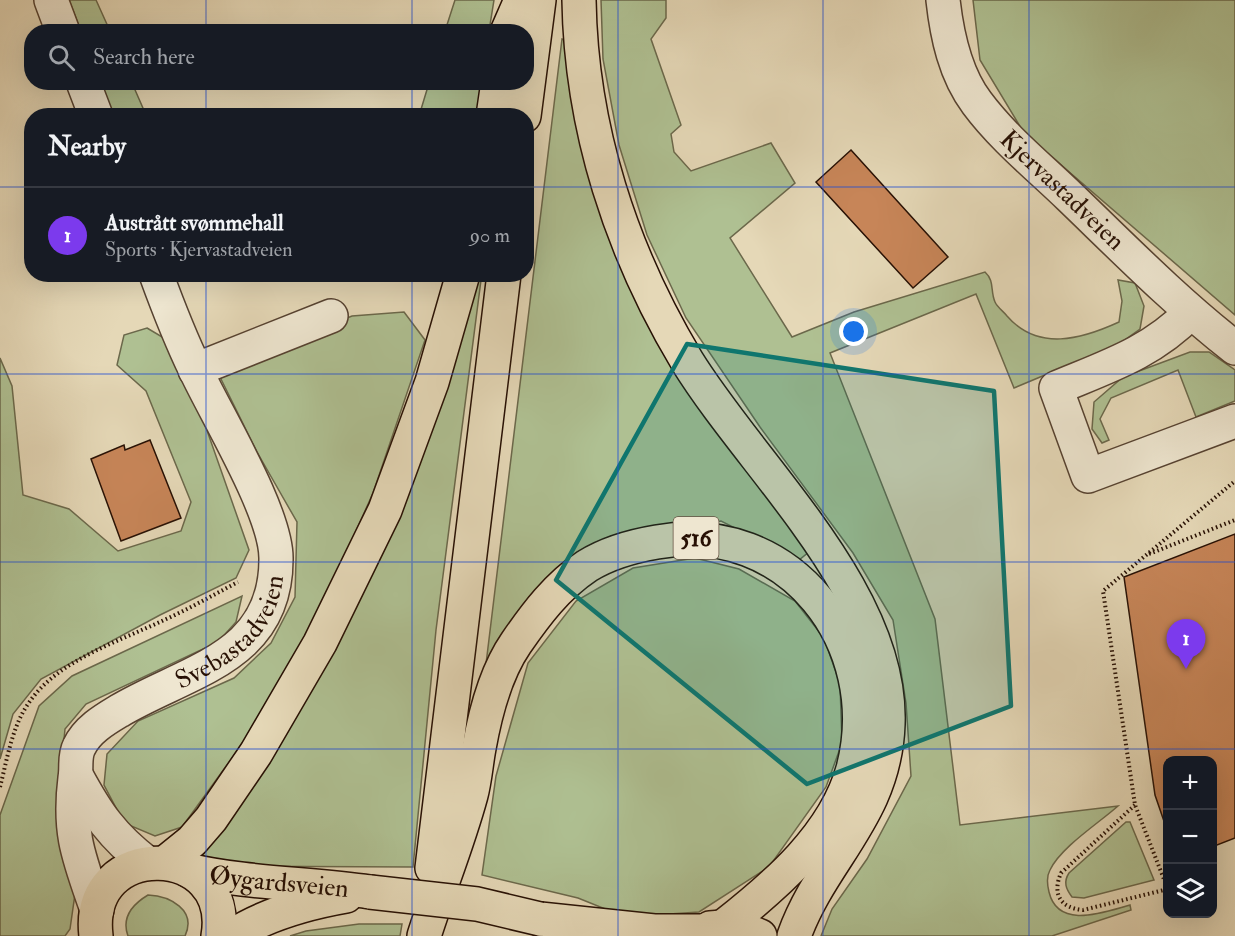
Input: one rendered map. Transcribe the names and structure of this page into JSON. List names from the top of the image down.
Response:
{
  "streets": {
    "main road": ["516", "Øygardsveien"],
    "street": ["Kjervastadveien", "Svebastadveien"]
  },
  "crossings": [
    ["516", "Øygardsveien"]
  ],
  "page": {
    "search": "Search here",
    "heading": "Nearby",
    "list": [
      {
        "mark": "1",
        "name": "Austrått svømmehall",
        "note": "Sports · Kjervastadveien",
        "value": "90 m"
      }
    ],
    "pins": "1",
    "map_buttons": ["+", "−"]
  }
}
